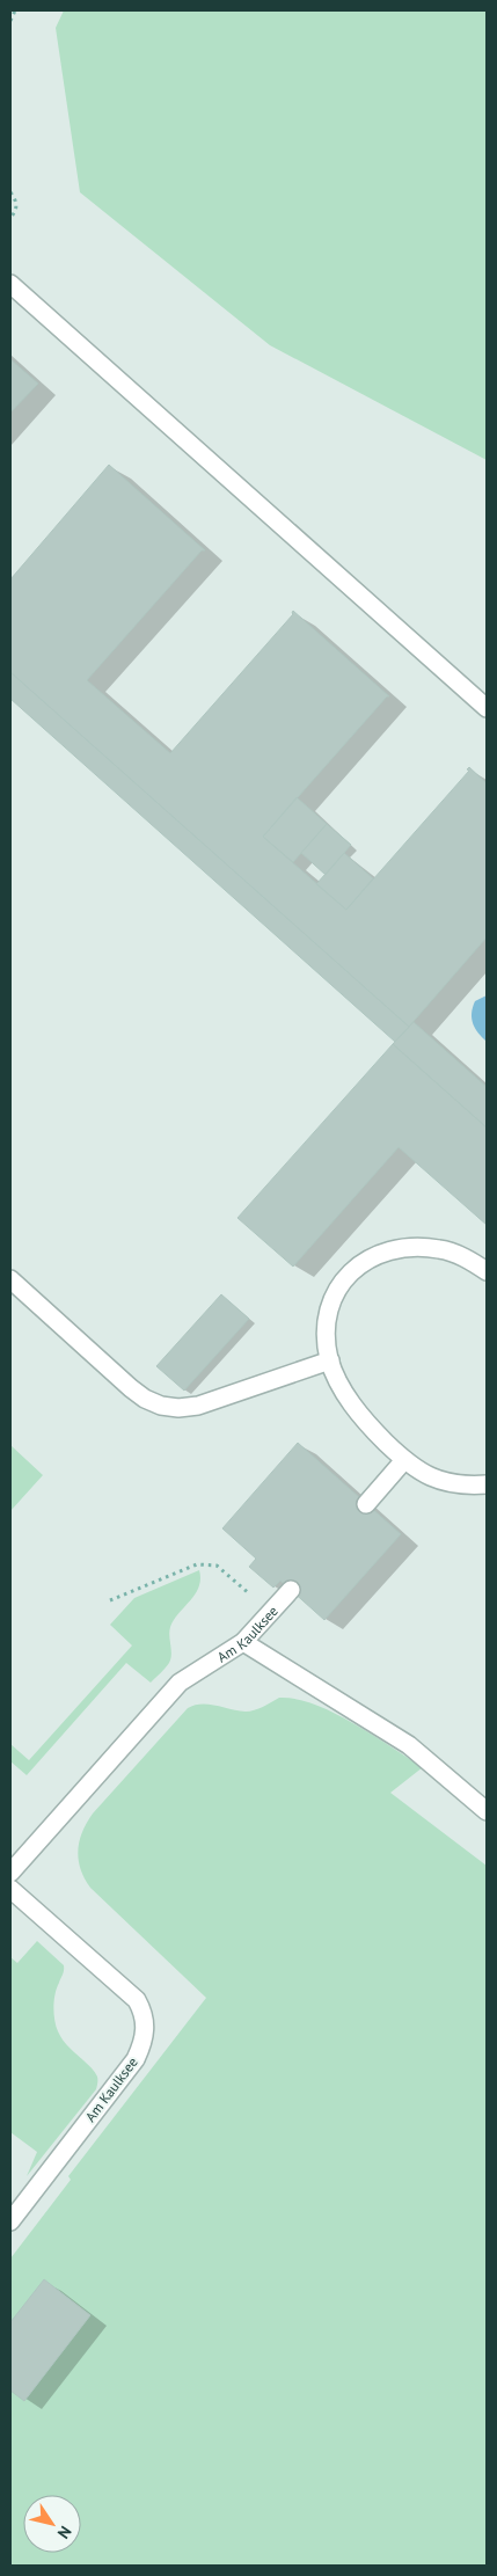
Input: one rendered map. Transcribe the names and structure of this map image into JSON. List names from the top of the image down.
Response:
{
  "streets": {
    "lane": ["Am Kaulksee"]
  },
  "north": "bottom right"
}
